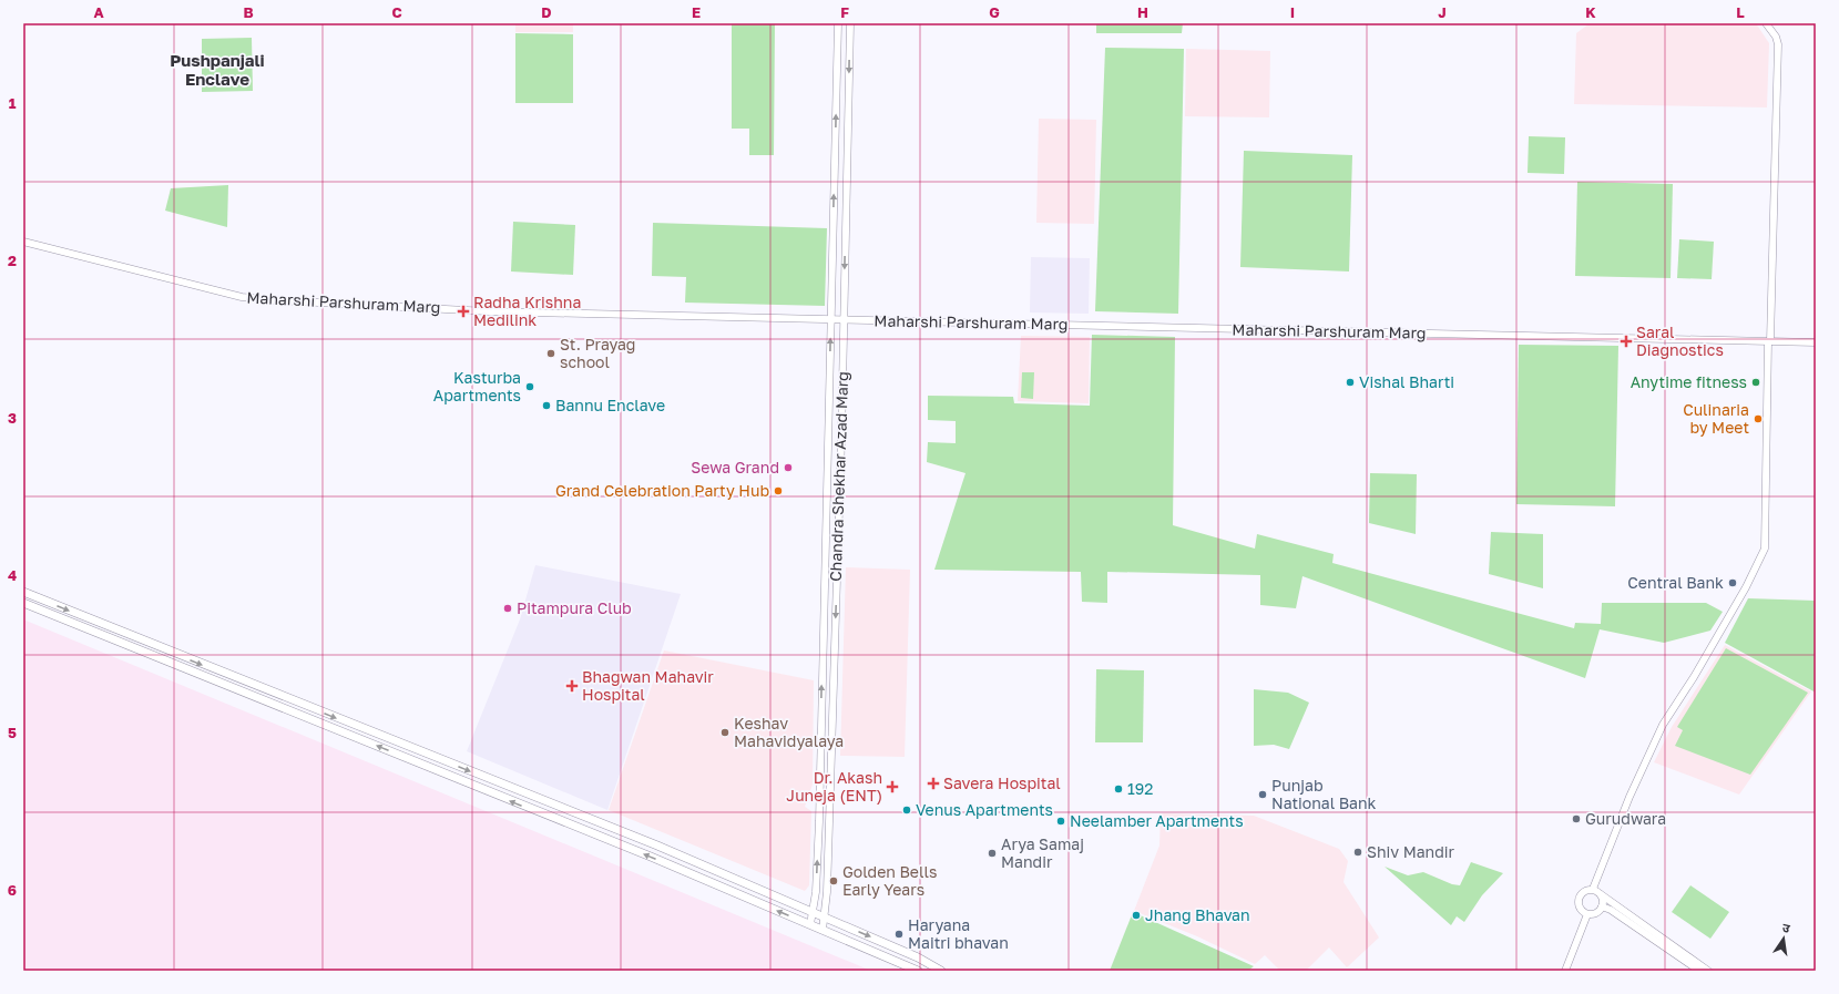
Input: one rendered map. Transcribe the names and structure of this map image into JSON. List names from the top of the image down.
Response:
{
  "streets": {
    "street": ["Maharshi Parshuram Marg", "Chandra Shekhar Azad Marg"]
  },
  "crossings": [
    ["Maharshi Parshuram Marg", "Chandra Shekhar Azad Marg"]
  ],
  "districts": ["Pushpanjali Enclave"],
  "places": {
    "health": [
      "Radha Krishna Medilink",
      "Saral Diagnostics",
      "Bhagwan Mahavir Hospital",
      "Savera Hospital",
      "Dr. Akash Juneja (ENT)"
    ],
    "other": [
      "St. Prayag school",
      "Vishal Bharti",
      "Anytime fitness",
      "Kasturba Apartments",
      "Bannu Enclave",
      "Culinaria by Meet",
      "Sewa Grand",
      "Grand Celebration Party Hub",
      "Central Bank",
      "Pitampura Club",
      "Keshav Mahavidyalaya",
      "192",
      "Punjab National Bank",
      "Venus Apartments",
      "Gurudwara",
      "Neelamber Apartments",
      "Shiv Mandir",
      "Arya Samaj Mandir",
      "Golden Bells Early Years",
      "Jhang Bhavan",
      "Haryana Maitri bhavan"
    ]
  },
  "north": "top",
  "grid": {
    "columns": [
      "A",
      "B",
      "C",
      "D",
      "E",
      "F",
      "G",
      "H",
      "I",
      "J",
      "K",
      "L"
    ],
    "rows": [
      "1",
      "2",
      "3",
      "4",
      "5",
      "6"
    ]
  }
}
